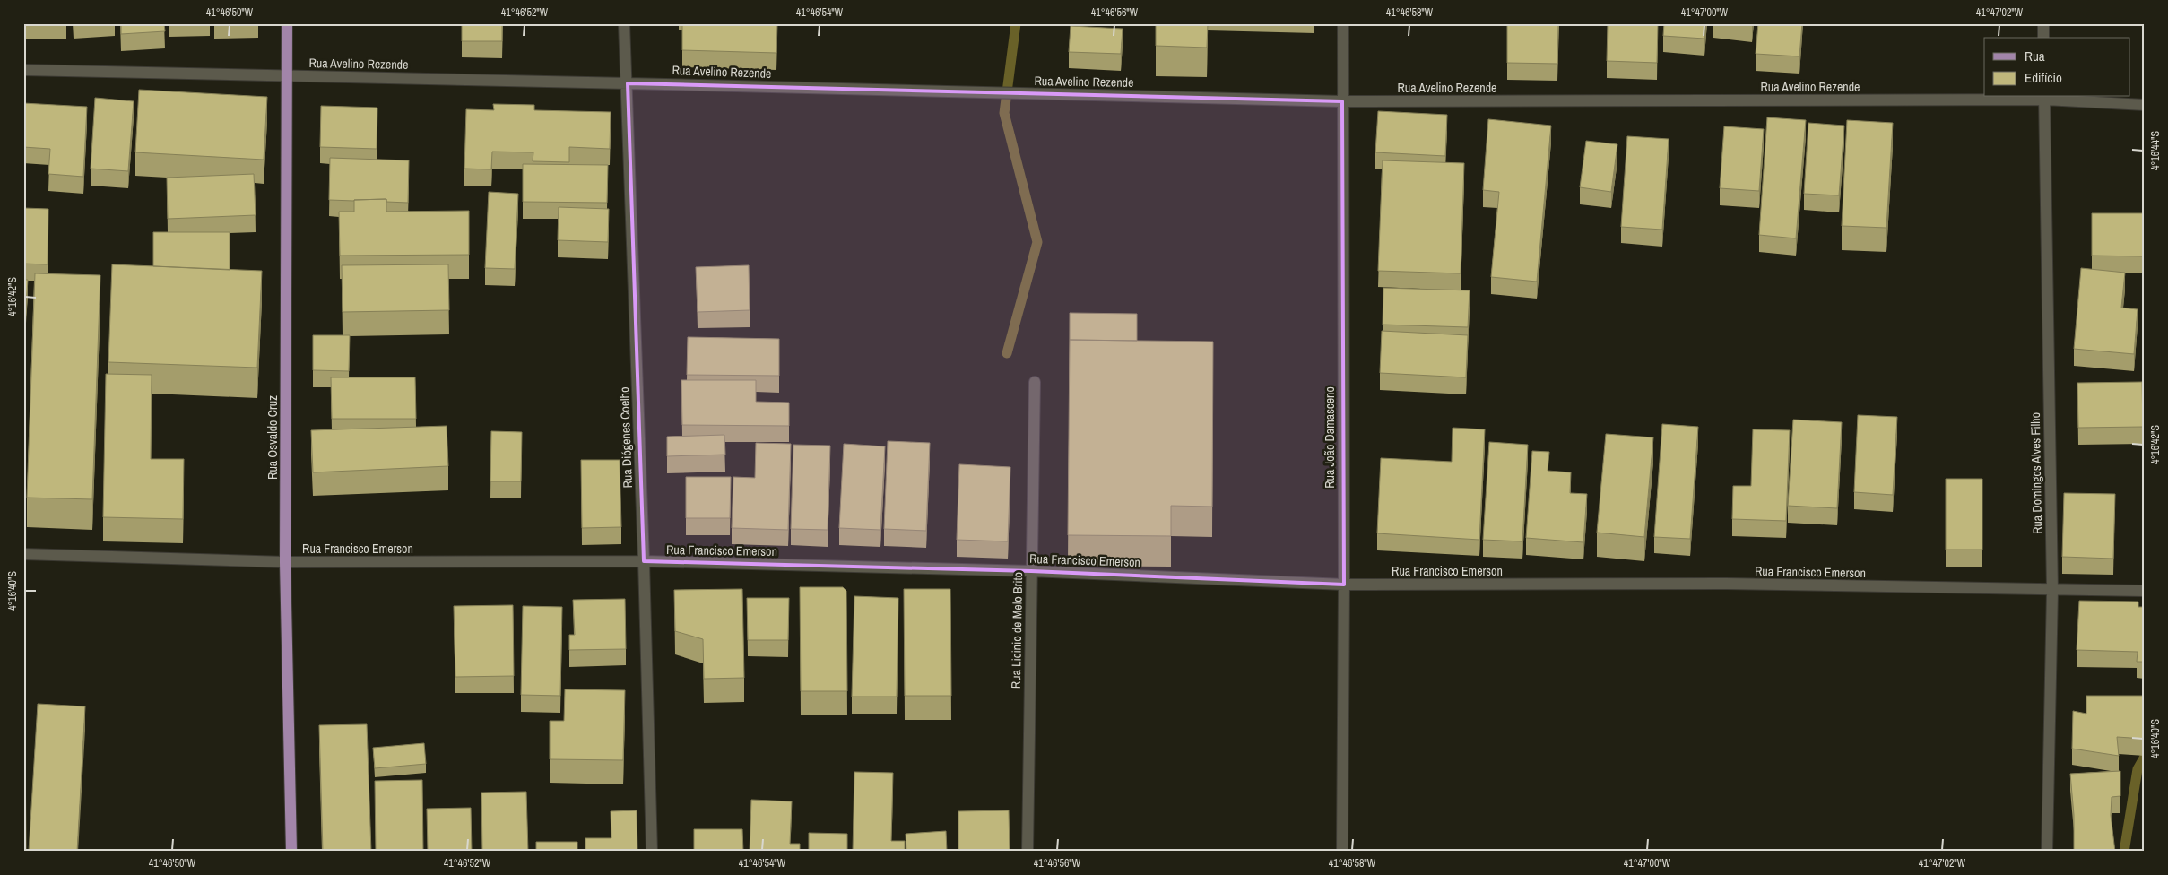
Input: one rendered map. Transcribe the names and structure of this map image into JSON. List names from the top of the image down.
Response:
{
  "streets": {
    "main road": ["Rua Osvaldo Cruz"],
    "street": [
      "Rua Avelino Rezende",
      "Rua Diógenes Coelho",
      "Rua João Damasceno",
      "Rua Domingos Alves Filho",
      "Rua Francisco Emerson",
      "Rua Licinio de Melo Brito"
    ]
  },
  "crossings": [
    ["Rua Avelino Rezende", "Rua Osvaldo Cruz"],
    ["Rua Avelino Rezende", "Rua Diógenes Coelho"],
    ["Rua Avelino Rezende", "Rua João Damasceno"],
    ["Rua Avelino Rezende", "Rua Domingos Alves Filho"],
    ["Rua Osvaldo Cruz", "Rua Francisco Emerson"],
    ["Rua Diógenes Coelho", "Rua Francisco Emerson"],
    ["Rua João Damasceno", "Rua Francisco Emerson"],
    ["Rua Domingos Alves Filho", "Rua Francisco Emerson"],
    ["Rua Francisco Emerson", "Rua Licinio de Melo Brito"]
  ],
  "legend": ["Rua", "Edifício"],
  "coordinates": [
    "41°46'50\"W",
    "41°46'52\"W",
    "41°46'54\"W",
    "41°46'56\"W",
    "41°46'58\"W",
    "41°47'00\"W",
    "41°47'02\"W",
    "4°16'44\"S",
    "4°16'42\"S",
    "4°16'40\"S"
  ]
}
